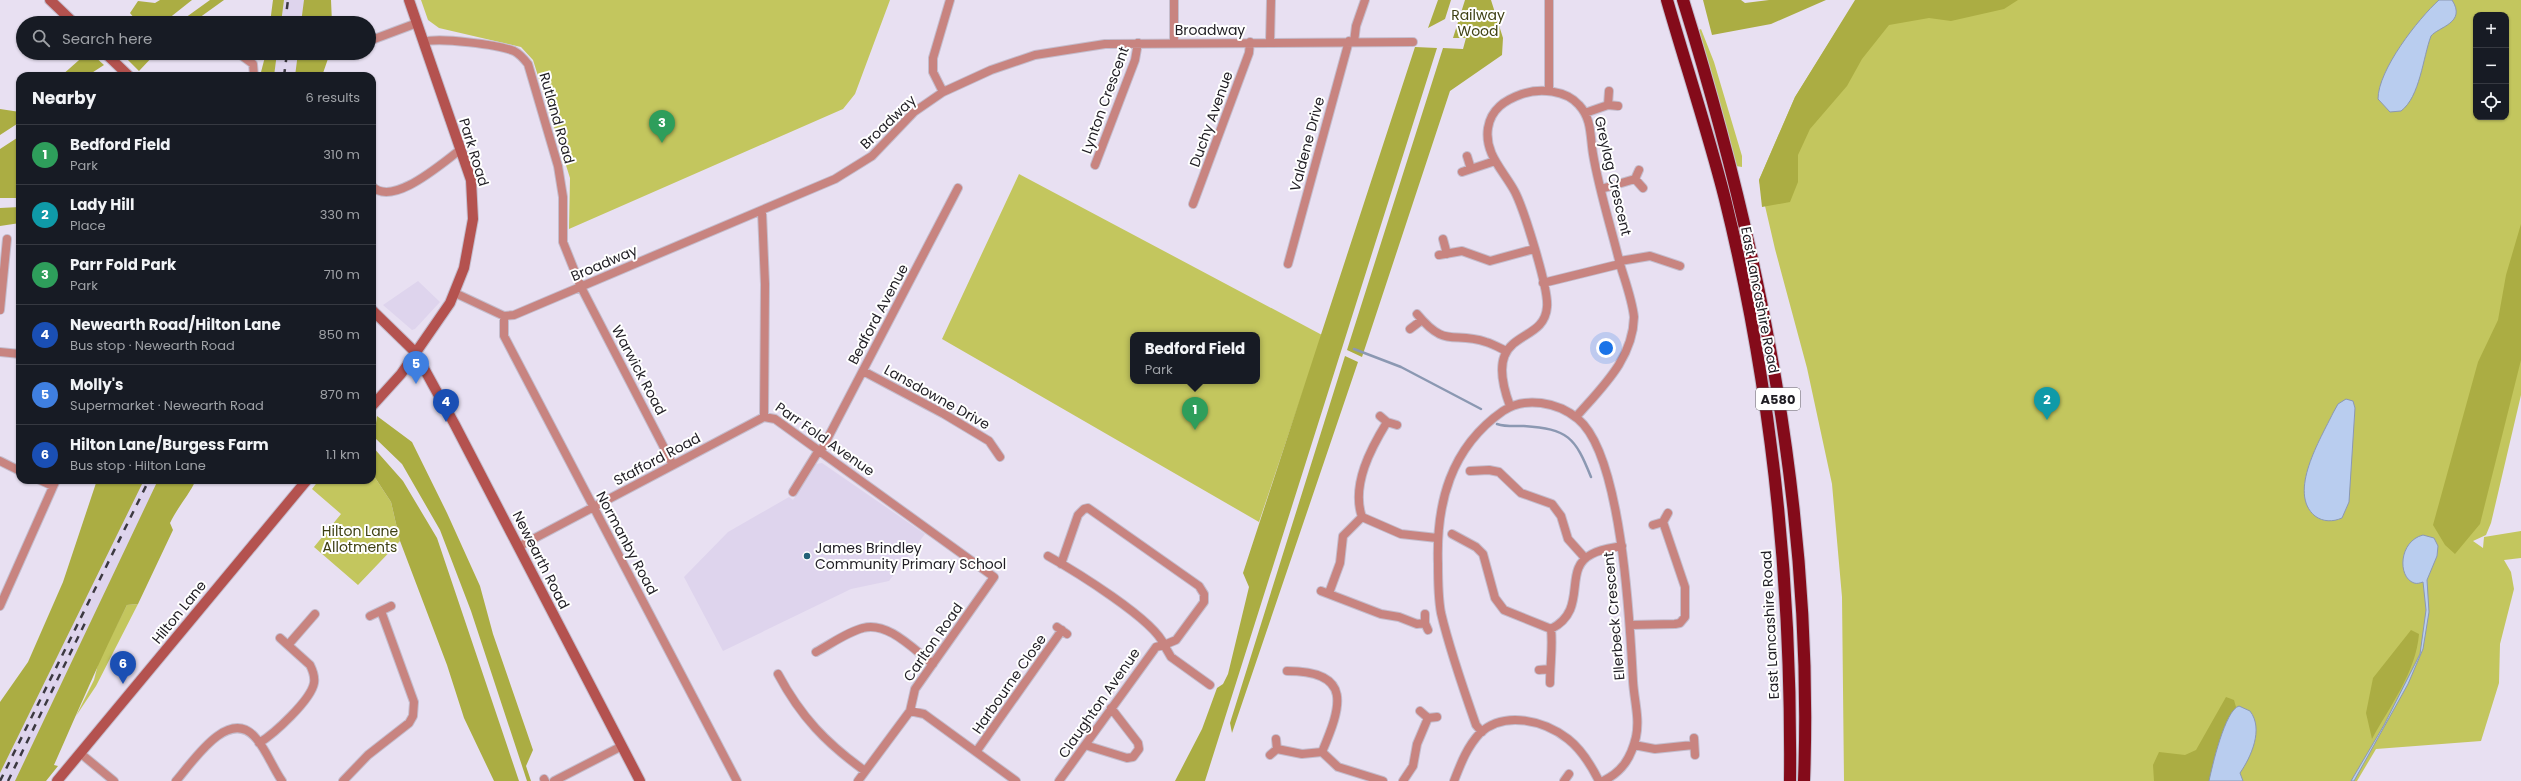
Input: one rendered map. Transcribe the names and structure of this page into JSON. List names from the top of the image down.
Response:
{
  "streets": {
    "highway": ["East Lancashire Road", "A580"],
    "street": [
      "Broadway",
      "Lynton Crescent",
      "Rutland Road",
      "Duchy Avenue",
      "Valdene Drive",
      "Park Road",
      "Greylag Crescent",
      "Bedford Avenue",
      "Warwick Road",
      "Lansdowne Drive",
      "Parr Fold Avenue",
      "Stafford Road",
      "Normanby Road",
      "Newearth Road",
      "Hilton Lane",
      "Ellerbeck Crescent",
      "Carlton Road",
      "Harbourne Close",
      "Claughton Avenue"
    ]
  },
  "crossings": [
    ["Broadway", "Lynton Crescent"],
    ["Broadway", "Rutland Road"],
    ["Broadway", "Duchy Avenue"],
    ["Broadway", "Valdene Drive"],
    ["Broadway", "Warwick Road"],
    ["Broadway", "Parr Fold Avenue"],
    ["Broadway", "Normanby Road"],
    ["Rutland Road", "Park Road"],
    ["Rutland Road", "Warwick Road"],
    ["Park Road", "Newearth Road"],
    ["Greylag Crescent", "Ellerbeck Crescent"],
    ["Bedford Avenue", "Lansdowne Drive"],
    ["Bedford Avenue", "Parr Fold Avenue"],
    ["Warwick Road", "Stafford Road"],
    ["Parr Fold Avenue", "Stafford Road"],
    ["Parr Fold Avenue", "Carlton Road"],
    ["Stafford Road", "Normanby Road"],
    ["Stafford Road", "Newearth Road"]
  ],
  "parks": ["Railway Wood", "Hilton Lane Allotments"],
  "places": ["James Brindley Community Primary School"],
  "page": {
    "map_buttons": ["+", "−"],
    "search": "Search here",
    "heading": ["Nearby", "6 results"],
    "pins": [
      "3",
      "5",
      "2",
      "4",
      "1",
      "6"
    ],
    "list": [
      {
        "mark": "1",
        "name": "Bedford Field",
        "note": "Park",
        "value": "310 m"
      },
      {
        "mark": "2",
        "name": "Lady Hill",
        "note": "Place",
        "value": "330 m"
      },
      {
        "mark": "3",
        "name": "Parr Fold Park",
        "note": "Park",
        "value": "710 m"
      },
      {
        "mark": "4",
        "name": "Newearth Road/Hilton Lane",
        "note": "Bus stop · Newearth Road",
        "value": "850 m"
      },
      {
        "mark": "5",
        "name": "Molly's",
        "note": "Supermarket · Newearth Road",
        "value": "870 m"
      },
      {
        "mark": "6",
        "name": "Hilton Lane/Burgess Farm",
        "note": "Bus stop · Hilton Lane",
        "value": "1.1 km"
      }
    ],
    "popup": ["Bedford Field", "Park"]
  }
}
